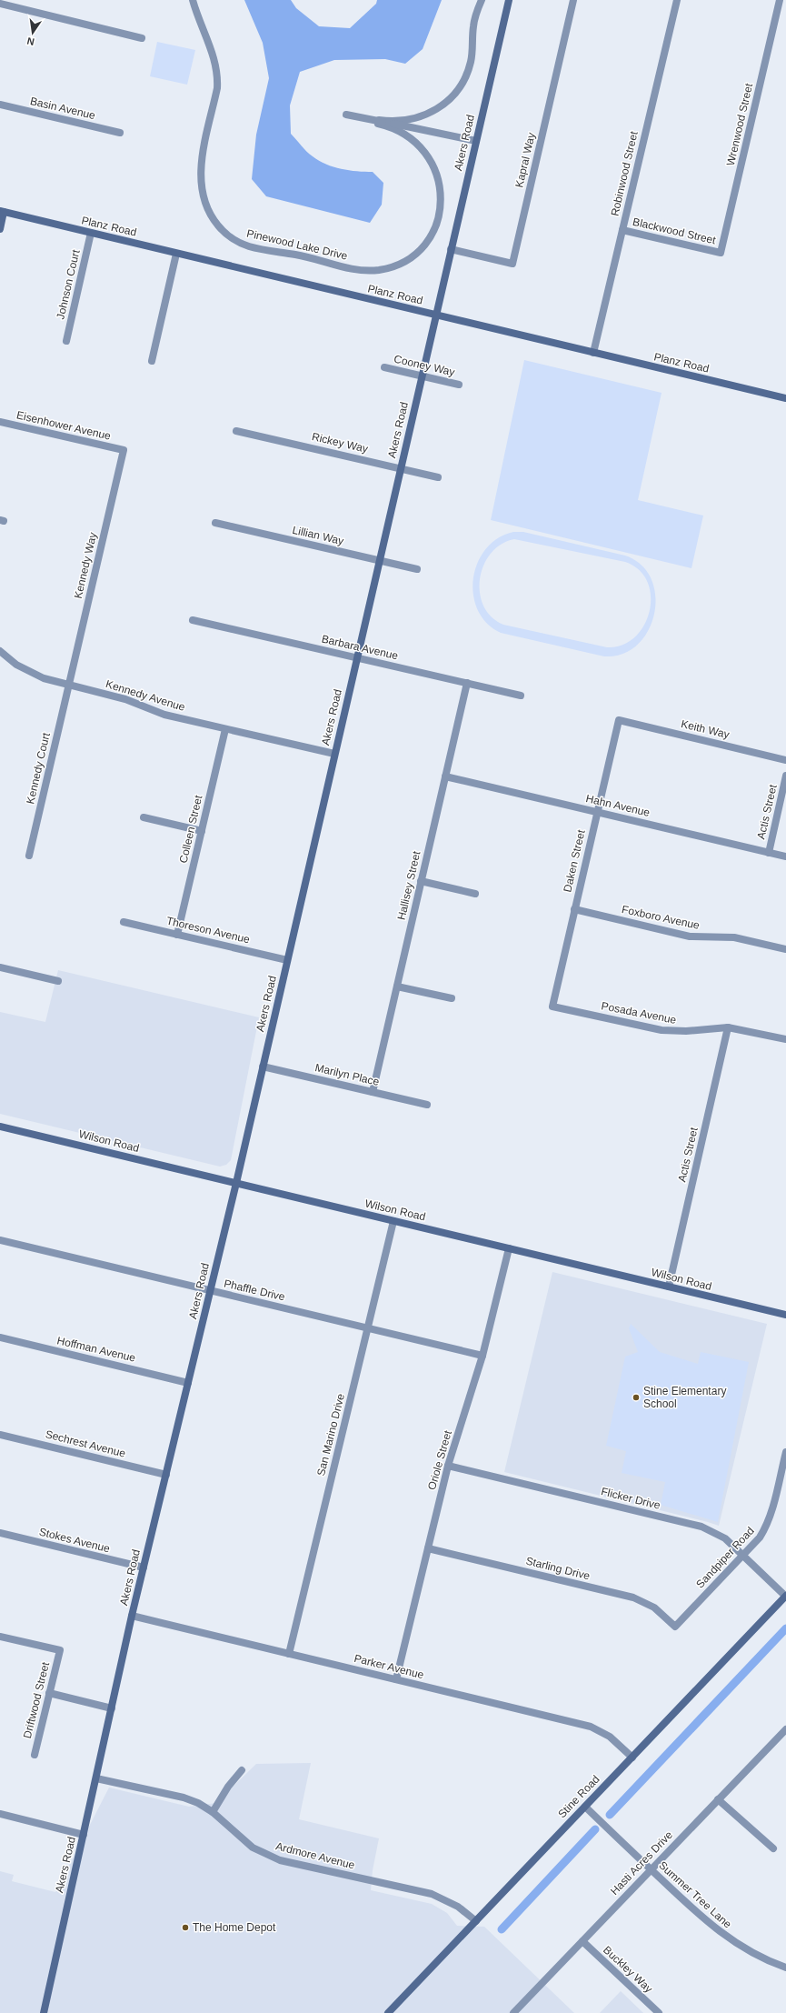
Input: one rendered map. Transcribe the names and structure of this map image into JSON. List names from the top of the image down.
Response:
{
  "streets": {
    "street": [
      "Basin Avenue",
      "Wrenwood Street",
      "Akers Road",
      "Kapral Way",
      "Robinwood Street",
      "Planz Road",
      "Blackwood Street",
      "Pinewood Lake Drive",
      "Johnson Court",
      "Cooney Way",
      "Eisenhower Avenue",
      "Rickey Way",
      "Lillian Way",
      "Kennedy Way",
      "Barbara Avenue",
      "Kennedy Avenue",
      "Keith Way",
      "Kennedy Court",
      "Hahn Avenue",
      "Actis Street",
      "Colleen Street",
      "Daken Street",
      "Hallisey Street",
      "Foxboro Avenue",
      "Thoreson Avenue",
      "Posada Avenue",
      "Marilyn Place",
      "Wilson Road",
      "Phaffle Drive",
      "Hoffman Avenue",
      "San Marino Drive",
      "Sechrest Avenue",
      "Oriole Street",
      "Flicker Drive",
      "Stokes Avenue",
      "Sandpiper Road",
      "Starling Drive",
      "Parker Avenue",
      "Driftwood Street",
      "Stine Road",
      "Ardmore Avenue",
      "Hasti Acres Drive",
      "Summer Tree Lane",
      "Buckley Way"
    ]
  },
  "crossings": [
    ["Wrenwood Street", "Blackwood Street"],
    ["Akers Road", "Kapral Way"],
    ["Akers Road", "Planz Road"],
    ["Akers Road", "Pinewood Lake Drive"],
    ["Akers Road", "Cooney Way"],
    ["Akers Road", "Rickey Way"],
    ["Akers Road", "Lillian Way"],
    ["Akers Road", "Barbara Avenue"],
    ["Akers Road", "Kennedy Avenue"],
    ["Akers Road", "Thoreson Avenue"],
    ["Akers Road", "Marilyn Place"],
    ["Akers Road", "Wilson Road"],
    ["Akers Road", "Phaffle Drive"],
    ["Akers Road", "Hoffman Avenue"],
    ["Akers Road", "Sechrest Avenue"],
    ["Akers Road", "Stokes Avenue"],
    ["Akers Road", "Parker Avenue"],
    ["Akers Road", "Ardmore Avenue"],
    ["Robinwood Street", "Planz Road"],
    ["Robinwood Street", "Blackwood Street"],
    ["Planz Road", "Johnson Court"],
    ["Eisenhower Avenue", "Kennedy Way"],
    ["Kennedy Way", "Kennedy Avenue"],
    ["Kennedy Way", "Kennedy Court"],
    ["Barbara Avenue", "Hallisey Street"],
    ["Kennedy Avenue", "Kennedy Court"],
    ["Kennedy Avenue", "Colleen Street"],
    ["Keith Way", "Daken Street"],
    ["Hahn Avenue", "Actis Street"],
    ["Hahn Avenue", "Daken Street"],
    ["Hahn Avenue", "Hallisey Street"],
    ["Actis Street", "Posada Avenue"],
    ["Actis Street", "Wilson Road"],
    ["Colleen Street", "Thoreson Avenue"],
    ["Daken Street", "Foxboro Avenue"],
    ["Daken Street", "Posada Avenue"],
    ["Hallisey Street", "Marilyn Place"],
    ["Wilson Road", "San Marino Drive"],
    ["Wilson Road", "Oriole Street"],
    ["Phaffle Drive", "San Marino Drive"],
    ["Phaffle Drive", "Oriole Street"],
    ["San Marino Drive", "Parker Avenue"],
    ["Oriole Street", "Flicker Drive"],
    ["Oriole Street", "Starling Drive"],
    ["Oriole Street", "Parker Avenue"],
    ["Flicker Drive", "Sandpiper Road"],
    ["Flicker Drive", "Stine Road"],
    ["Sandpiper Road", "Starling Drive"],
    ["Parker Avenue", "Stine Road"],
    ["Stine Road", "Ardmore Avenue"],
    ["Stine Road", "Summer Tree Lane"],
    ["Hasti Acres Drive", "Summer Tree Lane"],
    ["Hasti Acres Drive", "Buckley Way"]
  ],
  "places": ["Stine Elementary School", "The Home Depot"],
  "north": "bottom"
}
